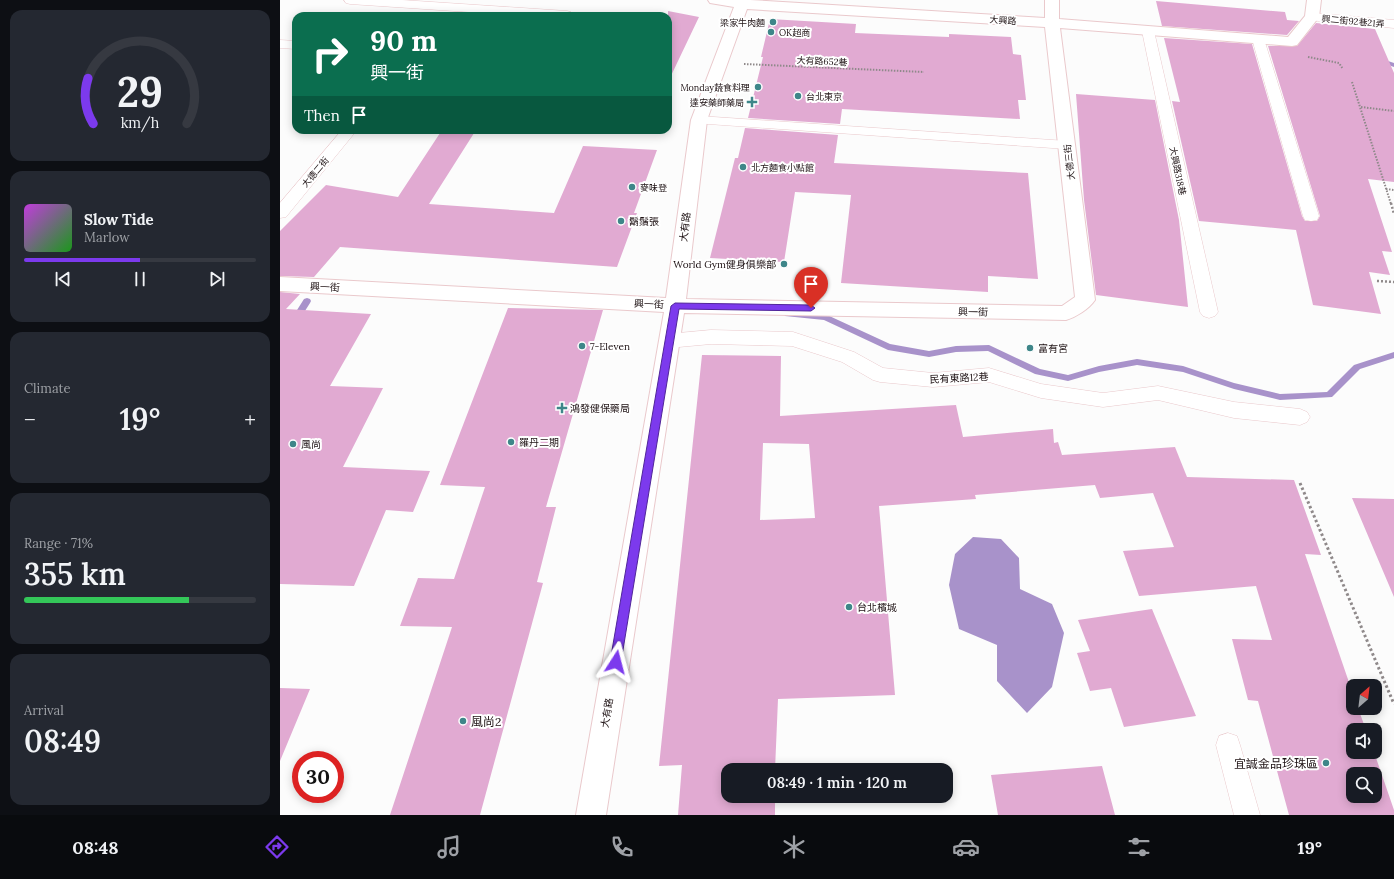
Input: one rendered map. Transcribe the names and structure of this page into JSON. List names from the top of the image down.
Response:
{
  "streets": {
    "street": [
      "大興路",
      "大德三街",
      "大有路",
      "興一街"
    ],
    "lane": [
      "興二街92巷21弄",
      "大興路318巷",
      "大德二街",
      "民有東路12巷"
    ],
    "path": ["大有路652巷"]
  },
  "crossings": [
    ["大興路", "大德三街"],
    ["大興路", "大興路318巷"],
    ["大興路", "大有路"],
    ["大有路652巷", "大有路"],
    ["大德三街", "興一街"],
    ["大有路", "興一街"],
    ["大有路", "民有東路12巷"]
  ],
  "places": {
    "other": [
      "梁家牛肉麵",
      "OK超商",
      "Monday蔬食料理",
      "台北東京",
      "北方麵食小點館",
      "麥味登",
      "鬍鬚張",
      "World Gym健身俱樂部",
      "7-Eleven",
      "富有宮",
      "羅丹二期",
      "風尚",
      "台北檳城",
      "風尚2",
      "宜誠金品珍珠區"
    ],
    "health": ["達安藥師藥局", "鴻發健保藥局"]
  },
  "north": "top right",
  "page": {
    "turn": ["90 m", "興一街"],
    "then": "Then",
    "song": ["Slow Tide", "Marlow"],
    "tile": [
      "Climate",
      ["Range · 71%", "355 km"],
      ["Arrival", "08:49"]
    ],
    "heat": ["−", "19°", "+"],
    "limit": "30",
    "trip": "08:49 · 1 min · 120 m",
    "tabs": ["08:48", "19°"],
    "gauge": ["29", "km/h"]
  }
}
